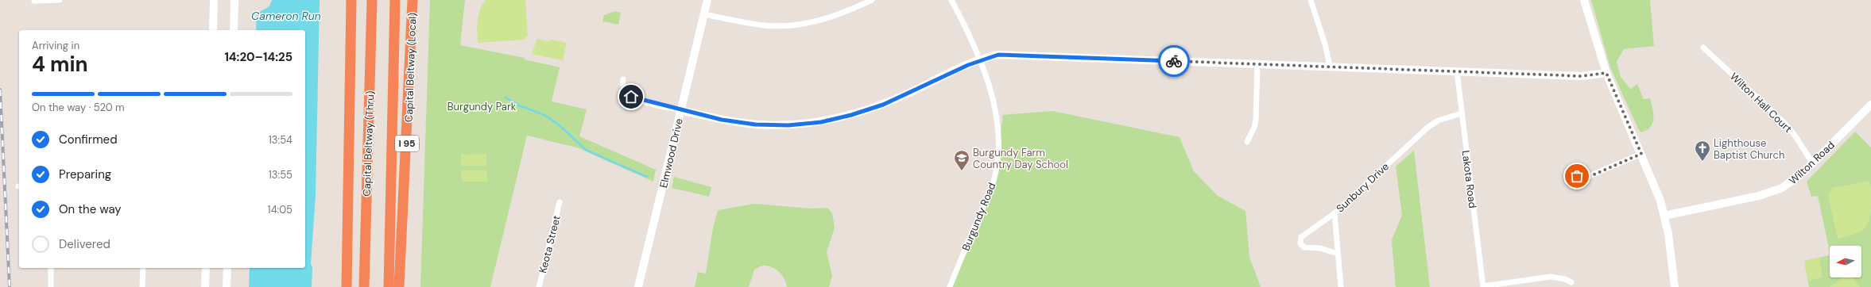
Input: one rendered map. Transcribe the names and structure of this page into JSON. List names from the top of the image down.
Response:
{
  "streets": {
    "highway": ["Capital Beltway (Local)", "Capital Beltway (Thru)", "I 95"],
    "street": [
      "Wilton Hall Court",
      "Elmwood Drive",
      "Wilton Road",
      "Lakota Road",
      "Sunbury Drive",
      "Burgundy Road",
      "Keota Street"
    ]
  },
  "crossings": [
    ["Wilton Hall Court", "Wilton Road"],
    ["Lakota Road", "Sunbury Drive"]
  ],
  "water": ["Cameron Run"],
  "parks": ["Burgundy Park"],
  "places": {
    "church": ["Lighthouse Baptist Church"],
    "school or university": ["Burgundy Farm Country Day School"]
  },
  "north": "left",
  "page": {
    "heading": ["4 min", "Arriving in", "14:20–14:25"],
    "bar": "On the way · 520 m",
    "list": [
      ["Confirmed", "13:54"],
      ["Preparing", "13:55"],
      ["On the way", "14:05"],
      "Delivered"
    ]
  }
}
